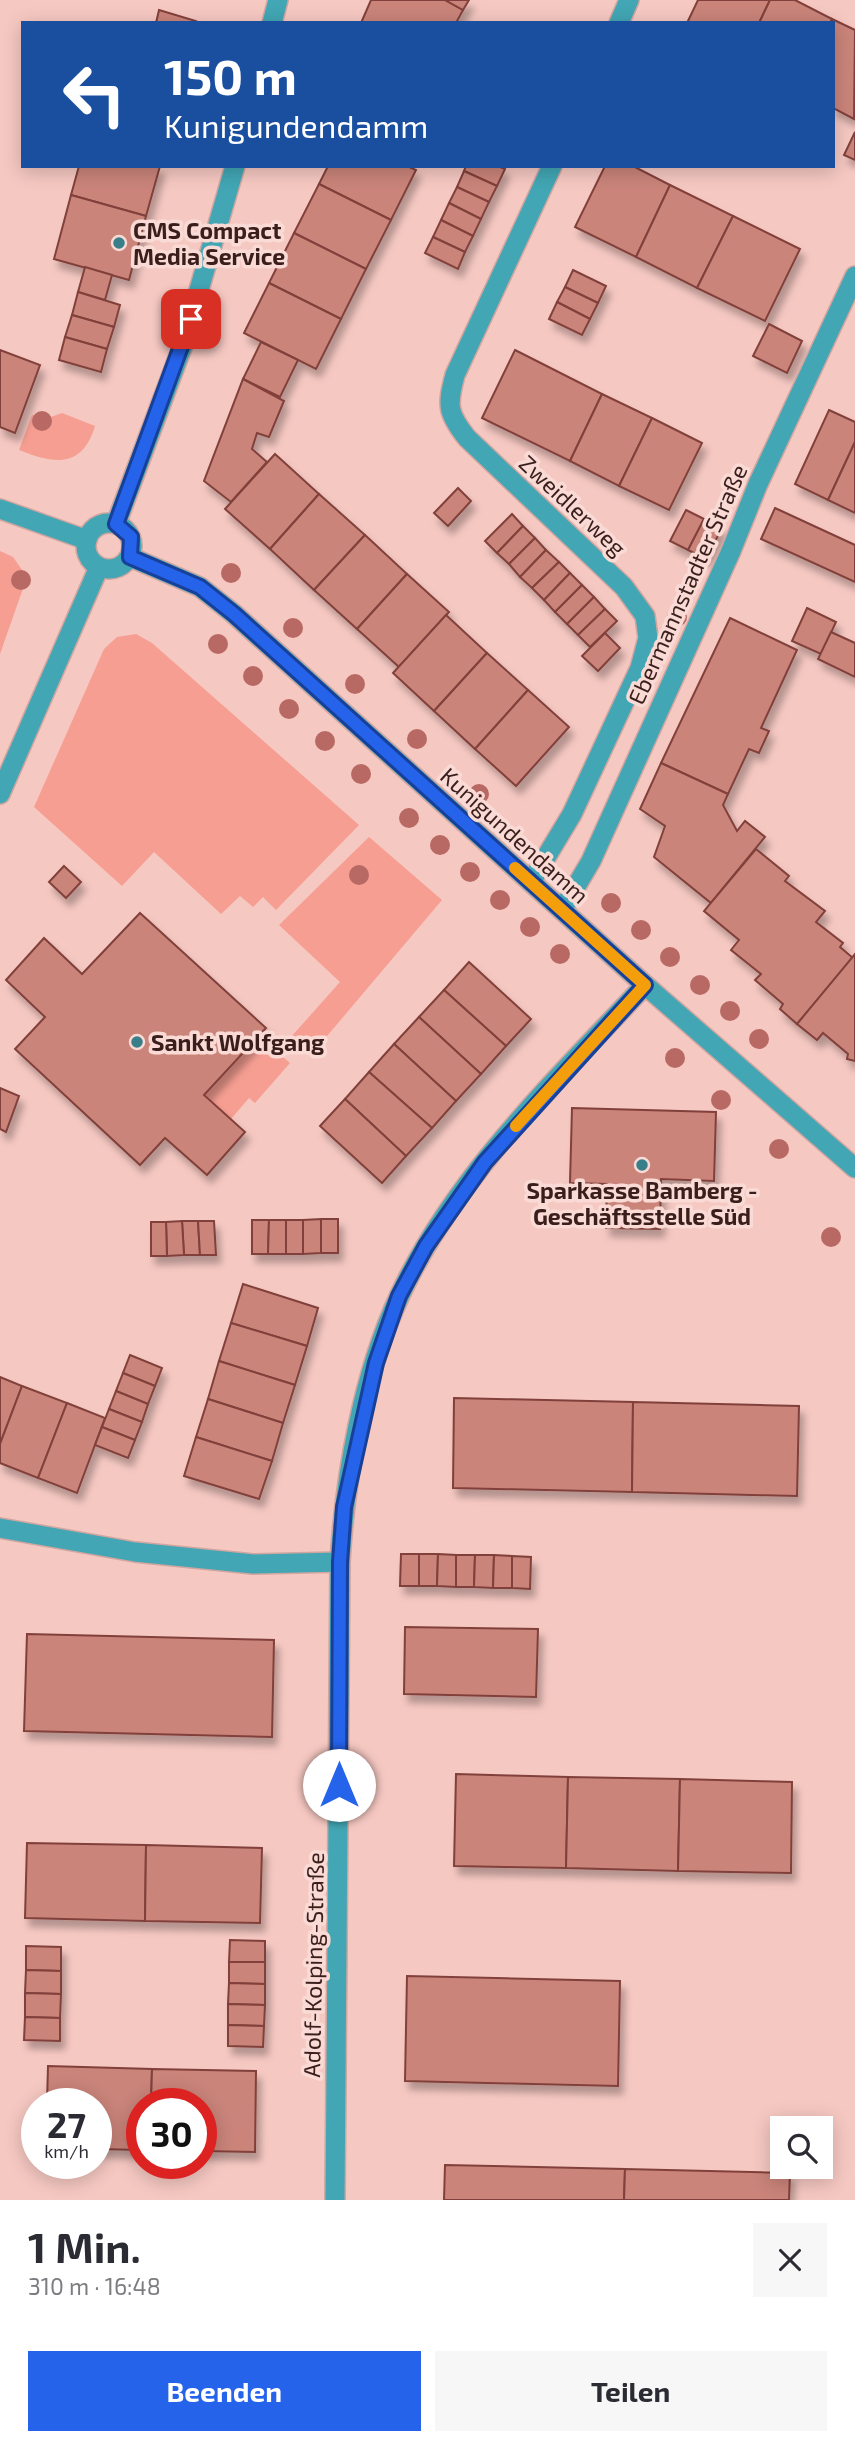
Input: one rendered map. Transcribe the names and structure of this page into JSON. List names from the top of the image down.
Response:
{
  "streets": {
    "street": [
      "Zweidlerweg",
      "Ebermannstadter Straße",
      "Kunigundendamm",
      "Adolf-Kolping-Straße"
    ]
  },
  "crossings": [
    ["Zweidlerweg", "Kunigundendamm"],
    ["Ebermannstadter Straße", "Kunigundendamm"],
    ["Kunigundendamm", "Adolf-Kolping-Straße"]
  ],
  "places": ["CMS Compact Media Service", "Sankt Wolfgang", "Sparkasse Bamberg - Geschäftsstelle Süd"],
  "page": {
    "turn": ["150 m", "Kunigundendamm"],
    "speed": "27 km/h",
    "limit": "30",
    "heading": ["1 Min.", "310 m · 16:48"],
    "buttons": ["Beenden", "Teilen"]
  }
}
